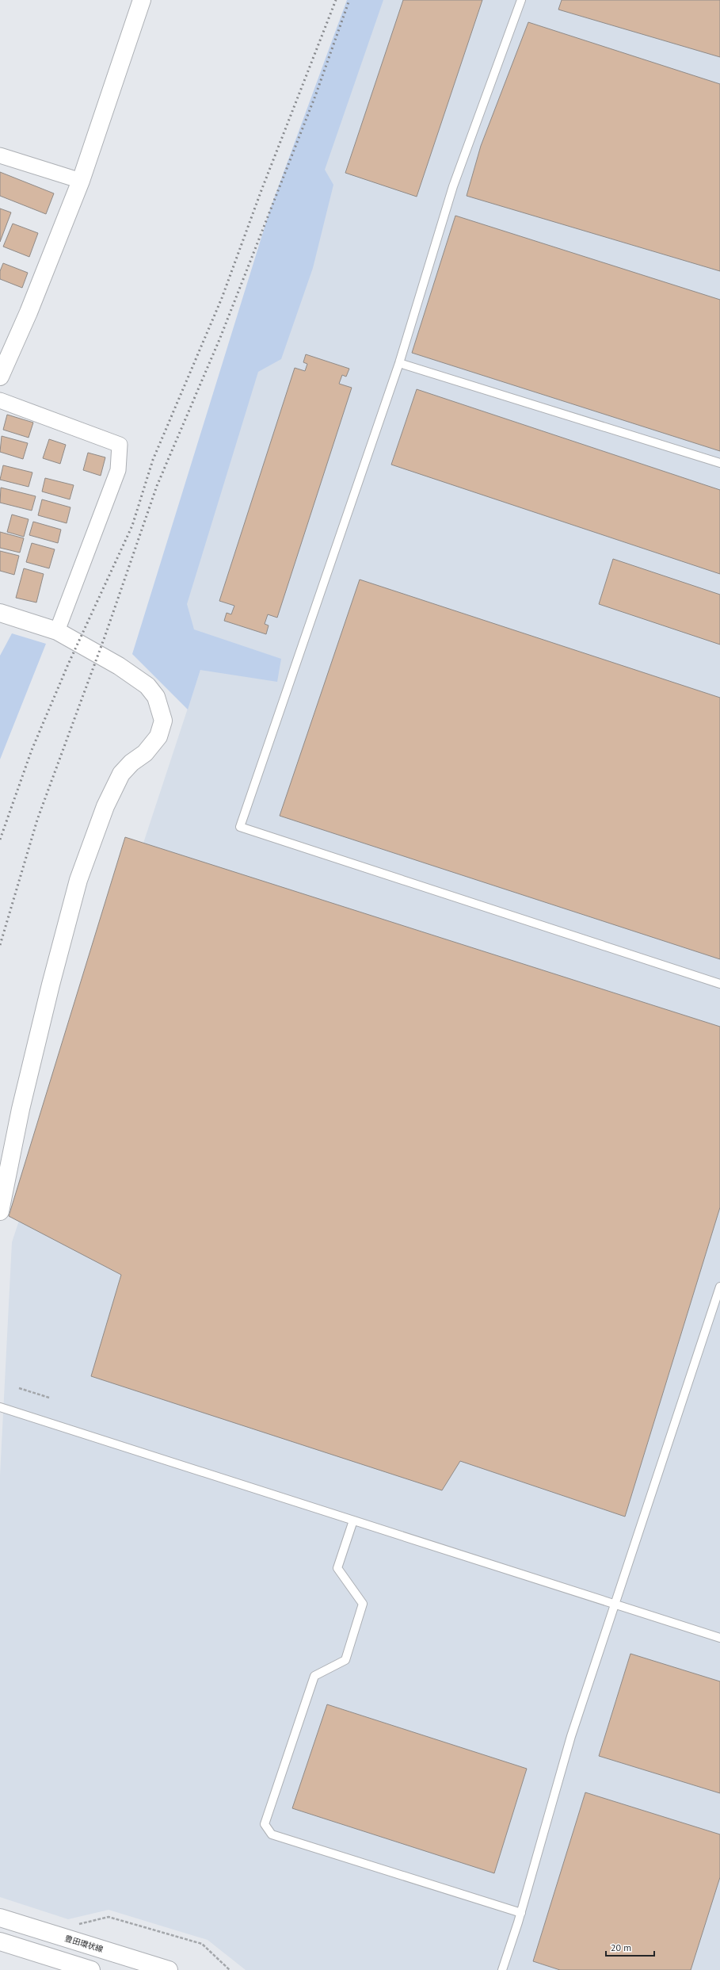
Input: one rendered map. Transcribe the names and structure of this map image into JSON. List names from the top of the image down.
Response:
{
  "streets": {
    "street": ["豊田環状線"]
  },
  "scale_bar": "20 m"
}
